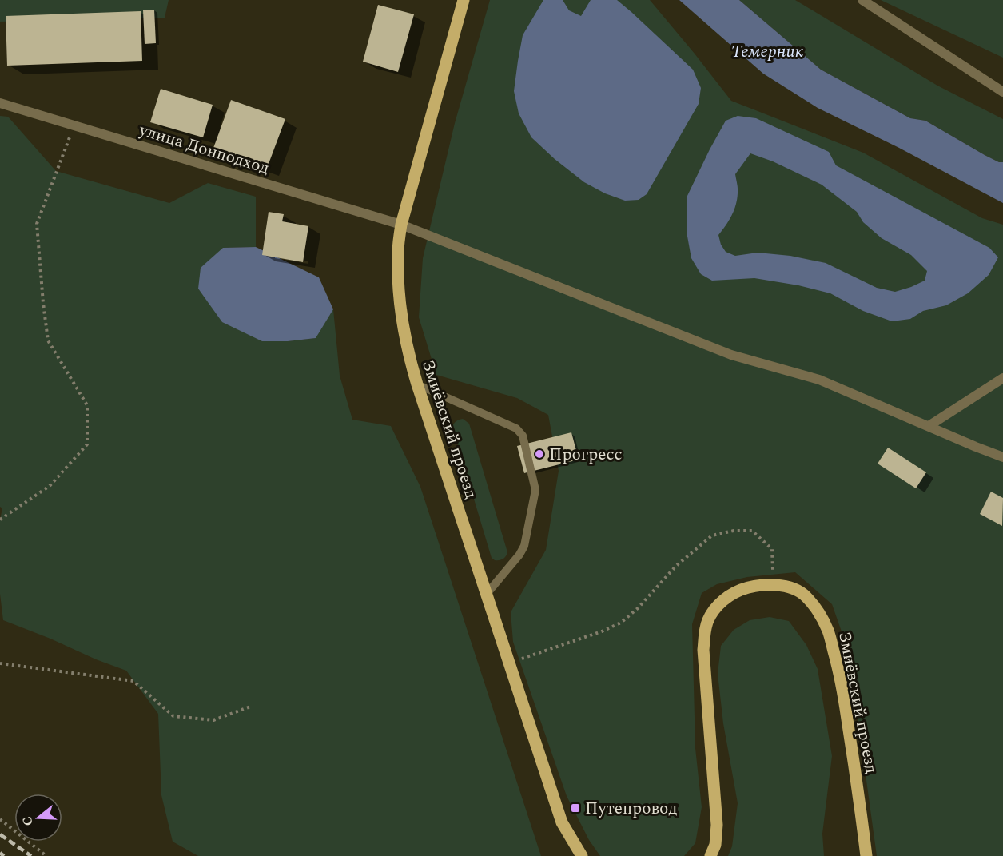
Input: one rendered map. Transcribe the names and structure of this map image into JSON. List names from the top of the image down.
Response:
{
  "streets": {
    "main road": ["Змиёвский проезд"],
    "street": ["улица Донподход"]
  },
  "crossings": [
    ["улица Донподход", "Змиёвский проезд"]
  ],
  "water": ["Темерник"],
  "places": {
    "other": ["Прогресс"],
    "transit": ["Путепровод"]
  },
  "north": "left"
}
